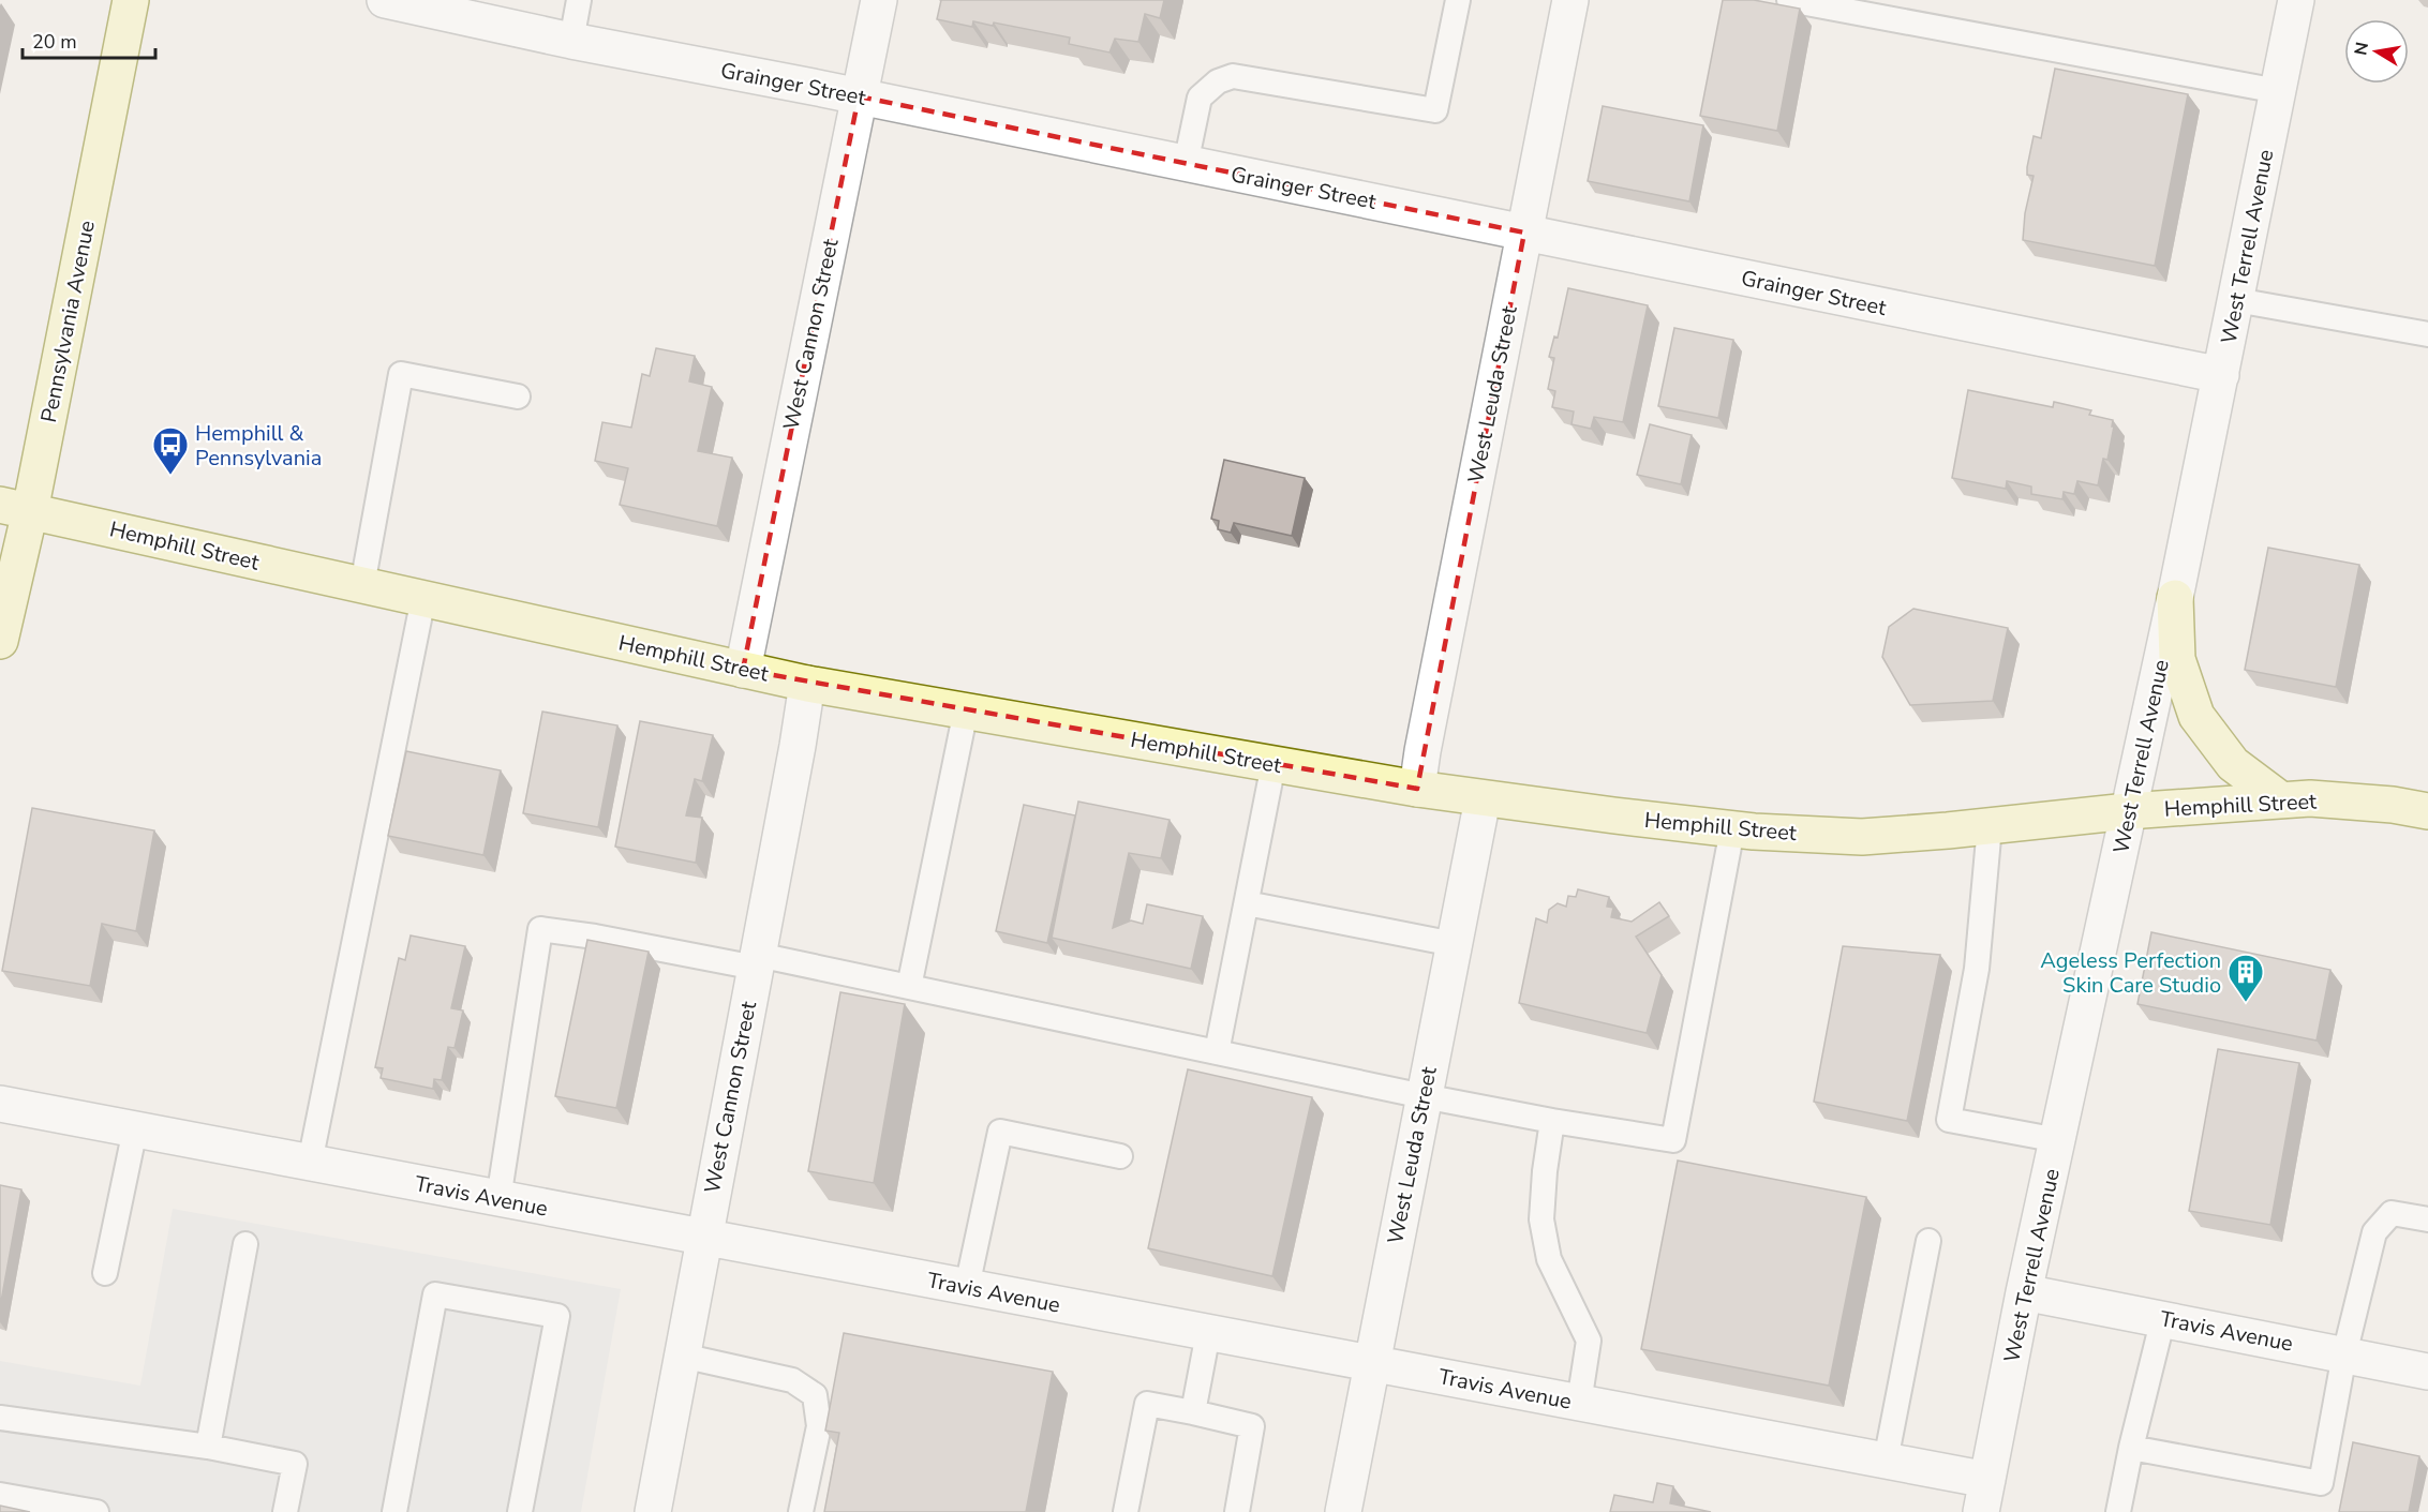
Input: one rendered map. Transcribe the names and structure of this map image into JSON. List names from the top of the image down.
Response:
{
  "streets": {
    "main road": ["Pennsylvania Avenue", "Hemphill Street"],
    "street": [
      "Grainger Street",
      "West Terrell Avenue",
      "West Cannon Street",
      "West Leuda Street",
      "Travis Avenue"
    ]
  },
  "crossings": [
    ["Grainger Street", "West Terrell Avenue"],
    ["Grainger Street", "West Cannon Street"],
    ["Grainger Street", "West Leuda Street"],
    ["West Terrell Avenue", "Hemphill Street"],
    ["West Terrell Avenue", "Travis Avenue"],
    ["Pennsylvania Avenue", "Hemphill Street"],
    ["West Cannon Street", "Hemphill Street"],
    ["West Cannon Street", "Travis Avenue"],
    ["West Leuda Street", "Hemphill Street"],
    ["West Leuda Street", "Travis Avenue"]
  ],
  "places": {
    "bus stop": ["Hemphill & Pennsylvania"],
    "building": ["Ageless Perfection Skin Care Studio"]
  },
  "scale_bar": "20 m",
  "north": "left"
}
